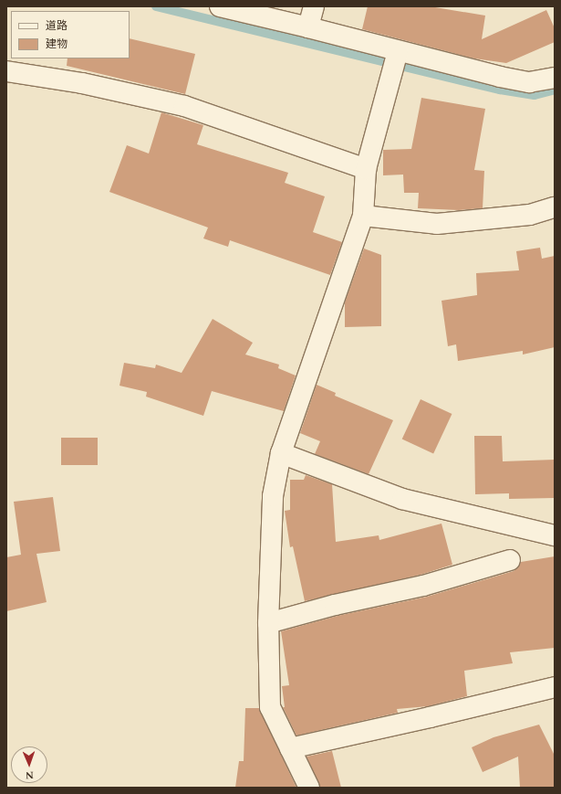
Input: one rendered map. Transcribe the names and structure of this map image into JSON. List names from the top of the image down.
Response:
{
  "legend": ["道路", "建物"],
  "north": "bottom"
}
